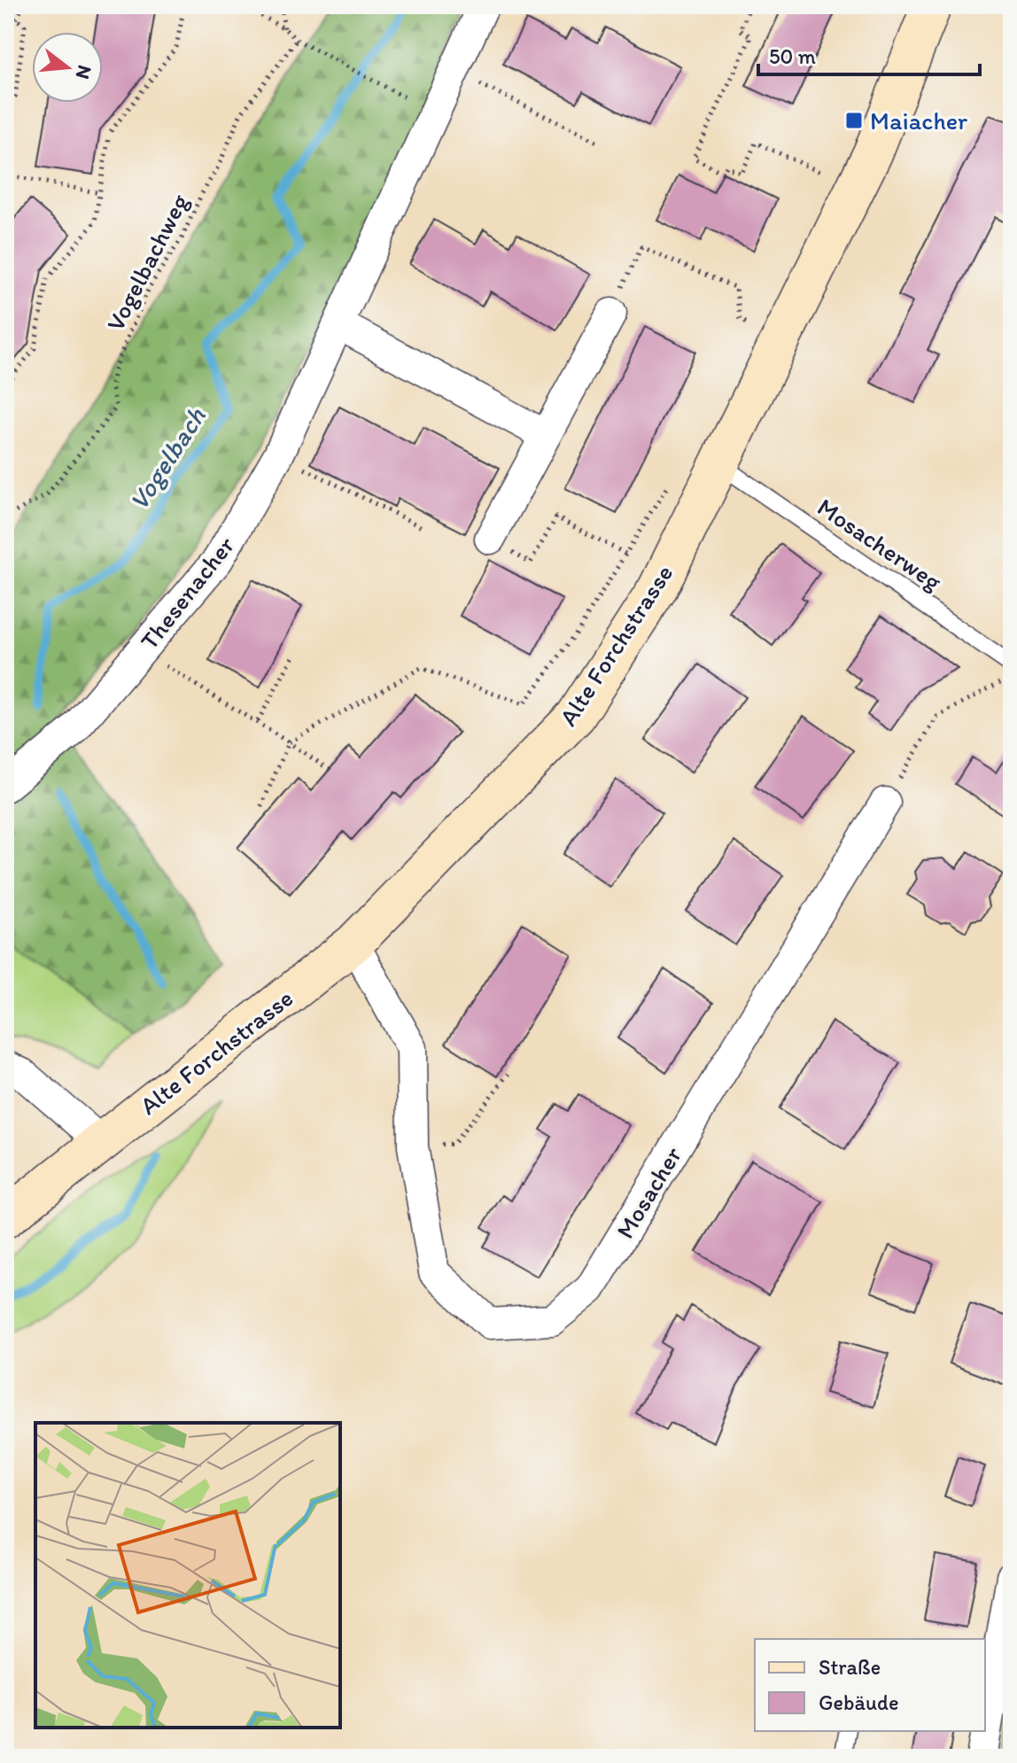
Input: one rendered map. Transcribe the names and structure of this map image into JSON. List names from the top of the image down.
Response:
{
  "streets": {
    "street": ["Thesenacher", "Alte Forchstrasse", "Mosacher"],
    "lane": ["Mosacherweg"],
    "path": ["Vogelbachweg"]
  },
  "crossings": [
    ["Mosacherweg", "Alte Forchstrasse"],
    ["Alte Forchstrasse", "Mosacher"]
  ],
  "water": ["Vogelbach"],
  "places": {
    "transit": ["Maiacher"]
  },
  "legend": ["Straße", "Gebäude"],
  "scale_bar": "50 m",
  "north": "right"
}
